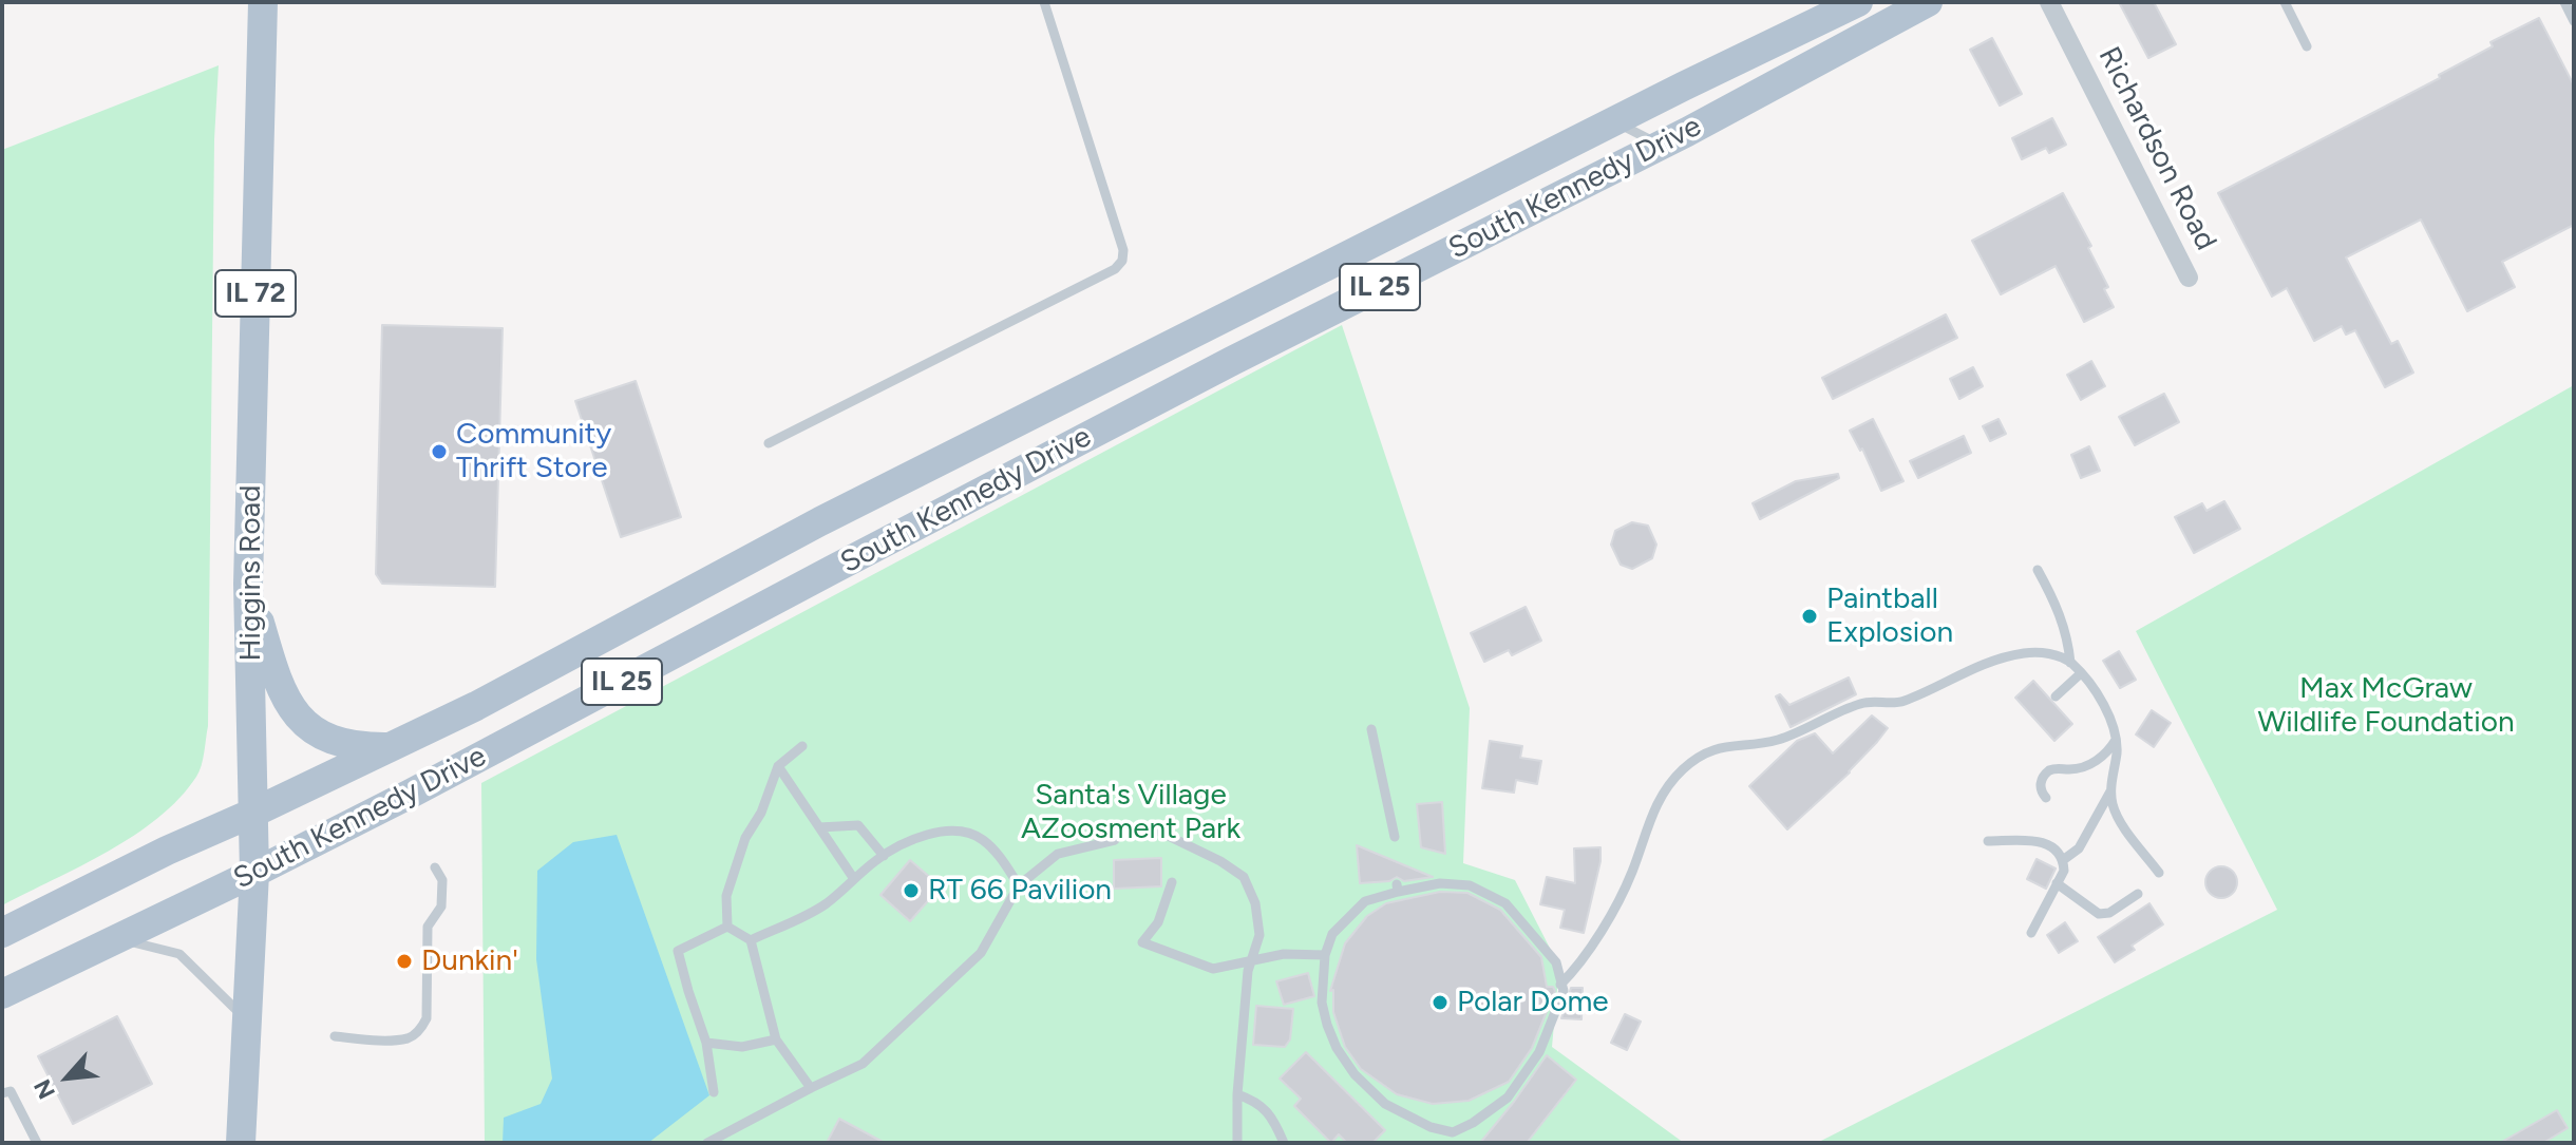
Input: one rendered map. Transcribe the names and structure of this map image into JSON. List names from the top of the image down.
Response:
{
  "streets": {
    "main road": [
      "South Kennedy Drive",
      "IL 25",
      "IL 72",
      "Higgins Road"
    ],
    "street": ["Richardson Road"]
  },
  "crossings": [
    ["South Kennedy Drive", "Higgins Road"]
  ],
  "parks": ["Max McGraw Wildlife Foundation", "Santa's Village AZoosment Park"],
  "places": [
    "Community Thrift Store",
    "Paintball Explosion",
    "RT 66 Pavilion",
    "Dunkin'",
    "Polar Dome"
  ],
  "north": "bottom left"
}
